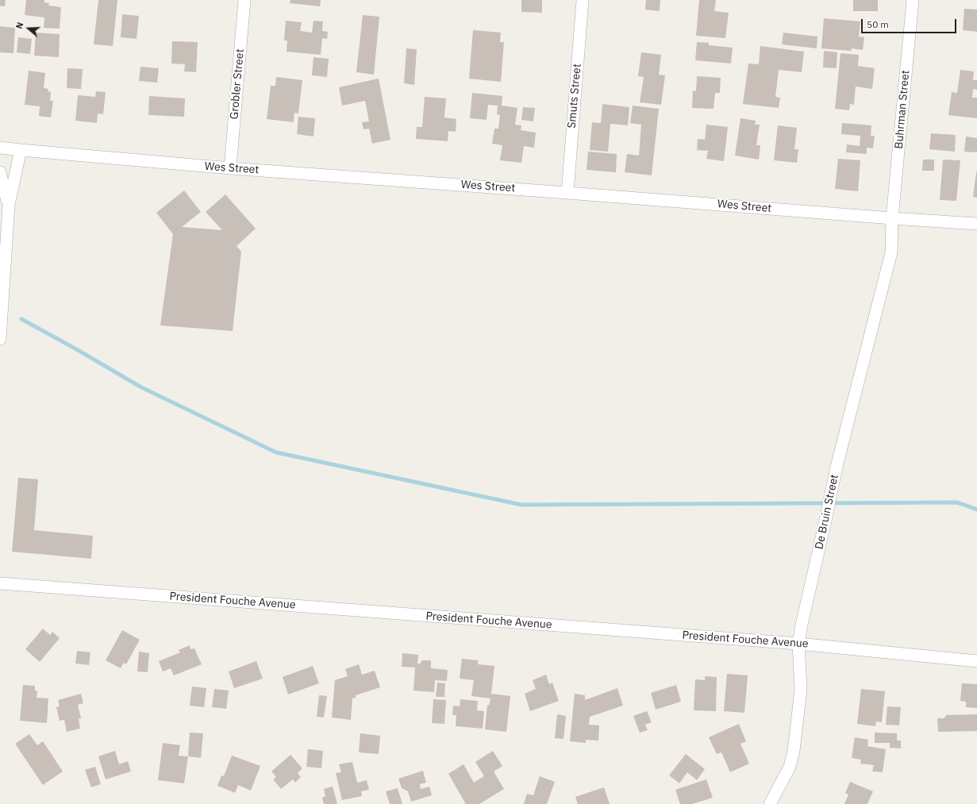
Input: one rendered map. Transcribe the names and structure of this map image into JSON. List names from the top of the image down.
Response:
{
  "streets": {
    "street": [
      "Grobler Street",
      "Smuts Street",
      "Buhrman Street",
      "Wes Street",
      "De Bruin Street",
      "President Fouche Avenue"
    ]
  },
  "crossings": [
    ["Grobler Street", "Wes Street"],
    ["Smuts Street", "Wes Street"],
    ["Buhrman Street", "Wes Street"],
    ["Buhrman Street", "De Bruin Street"],
    ["Wes Street", "De Bruin Street"],
    ["De Bruin Street", "President Fouche Avenue"]
  ],
  "scale_bar": "50 m",
  "north": "left"
}
